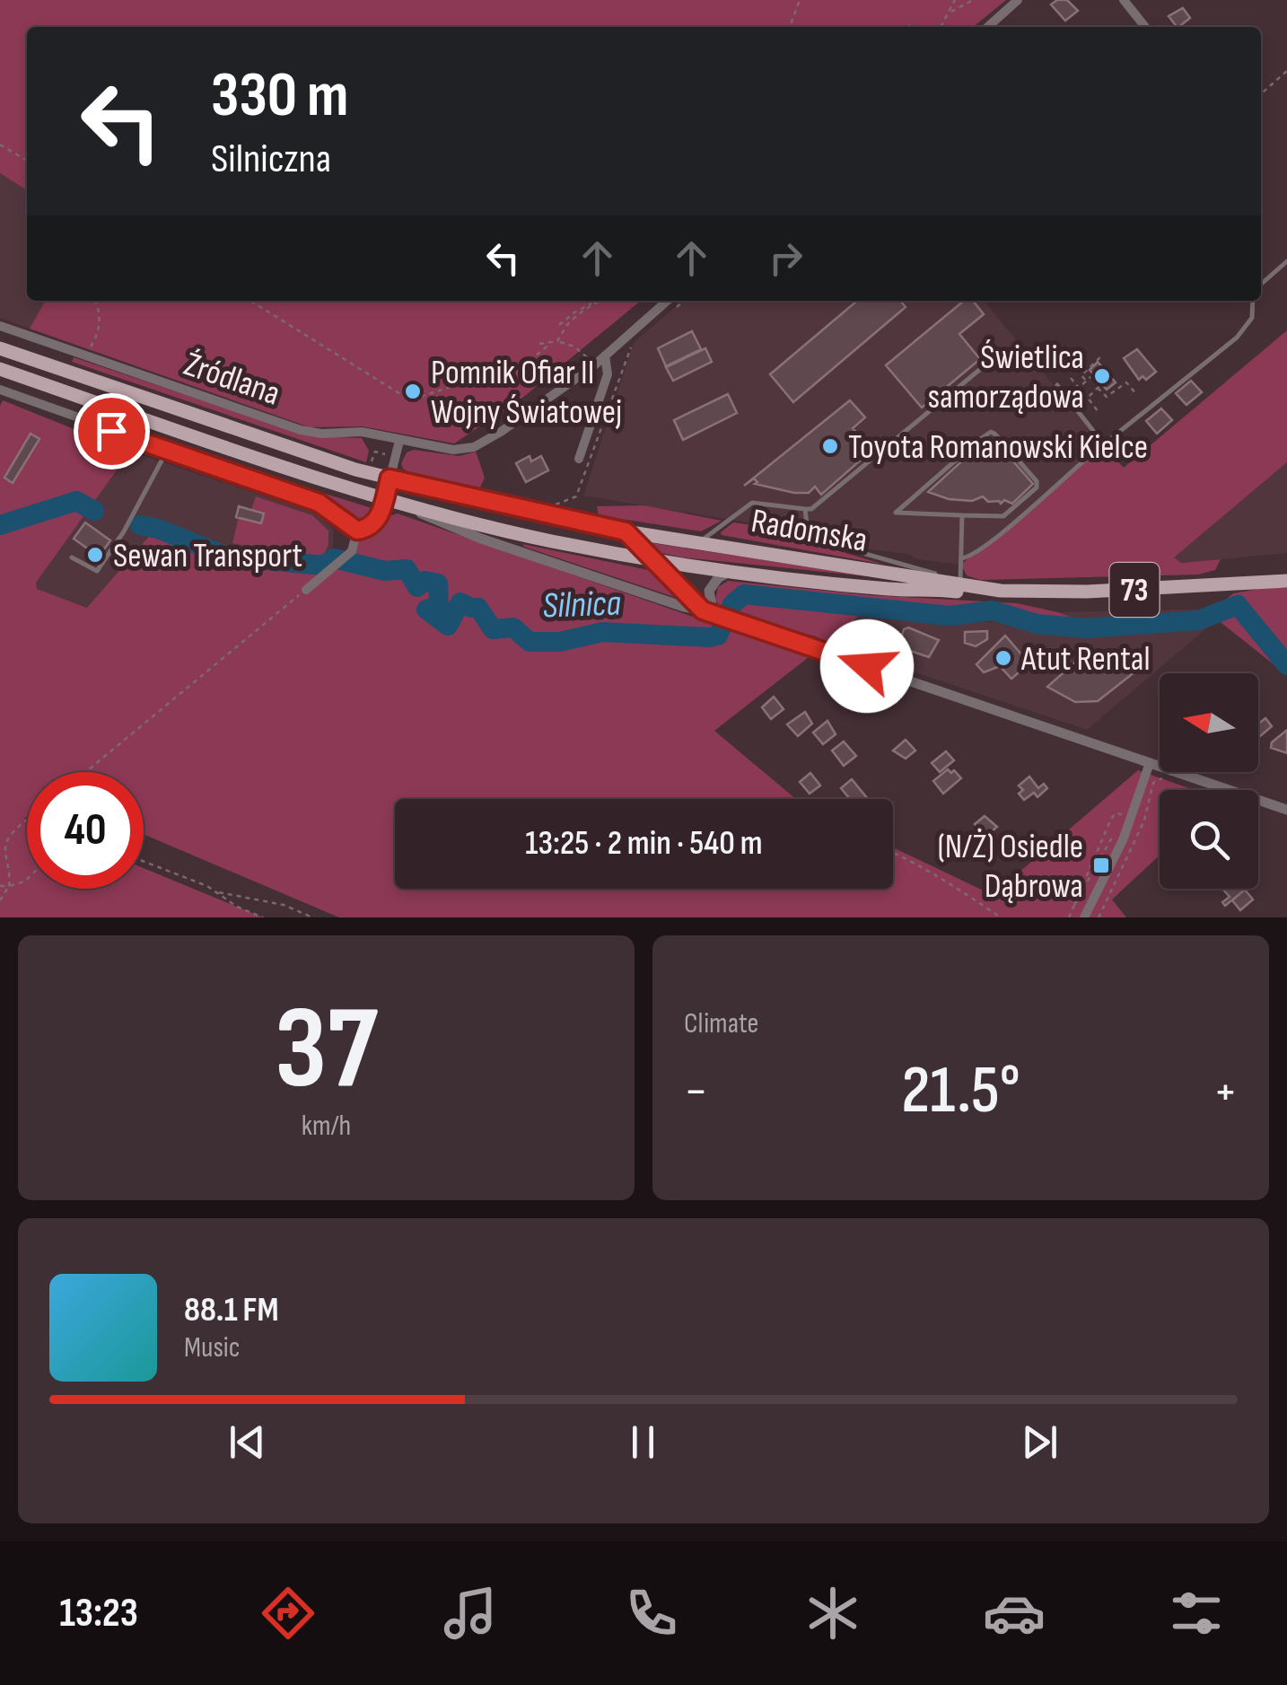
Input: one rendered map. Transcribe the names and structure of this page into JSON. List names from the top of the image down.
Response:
{
  "streets": {
    "main road": ["Radomska", "73"],
    "street": ["Źródlana"]
  },
  "crossings": [
    ["Radomska", "73"]
  ],
  "water": ["Silnica"],
  "places": {
    "other": [
      "Świetlica samorządowa",
      "Pomnik Ofiar II Wojny Światowej",
      "Toyota Romanowski Kielce",
      "Sewan Transport",
      "Atut Rental"
    ],
    "transit": ["(N/Ż) Osiedle Dąbrowa"]
  },
  "north": "left",
  "page": {
    "turn": ["330 m", "Silniczna"],
    "limit": "40",
    "trip": "13:25 · 2 min · 540 m",
    "tile": [
      ["37", "km/h"],
      "Climate"
    ],
    "heat": ["−", "21.5°", "+"],
    "song": ["88.1 FM", "Music"],
    "tabs": "13:23"
  }
}
